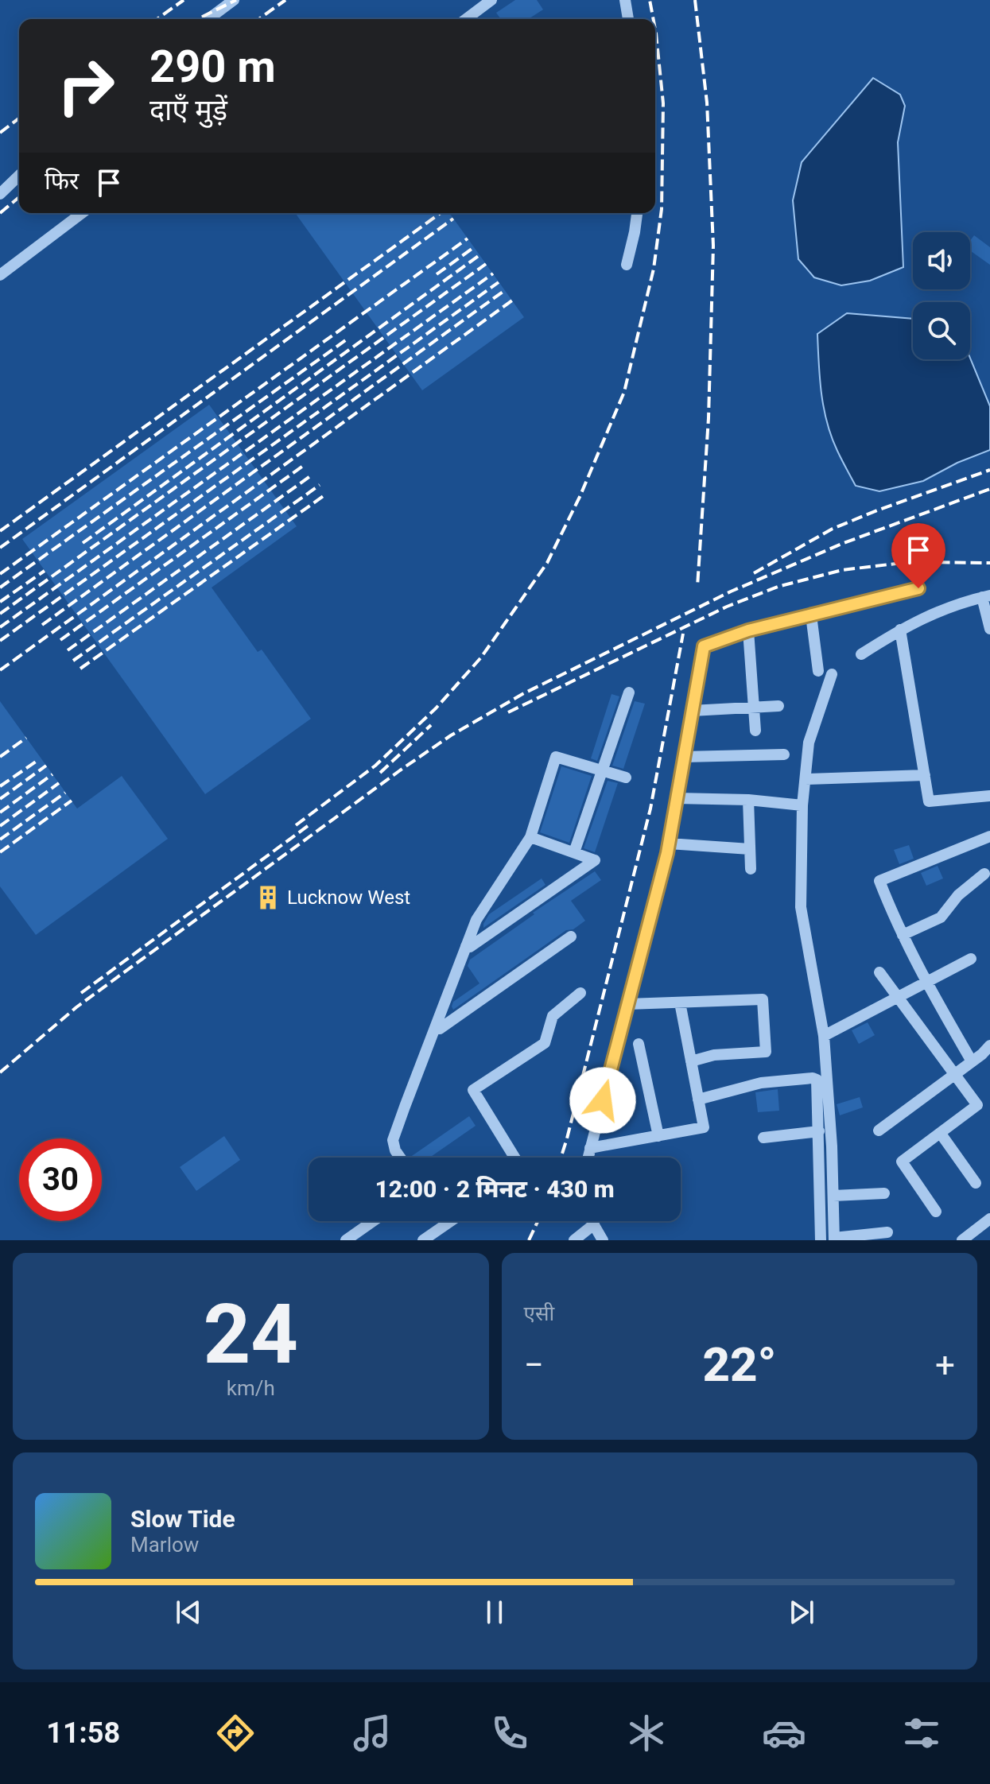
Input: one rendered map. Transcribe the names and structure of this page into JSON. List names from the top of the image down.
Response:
{
  "places": {
    "building": ["Lucknow West"]
  },
  "page": {
    "turn": ["290 m", "दाएँ मुड़ें"],
    "then": "फिर",
    "limit": "30",
    "trip": "12:00 · 2 मिनट · 430 m",
    "tile": [
      ["24", "km/h"],
      "एसी"
    ],
    "heat": ["−", "22°", "+"],
    "song": ["Slow Tide", "Marlow"],
    "tabs": "11:58"
  }
}
